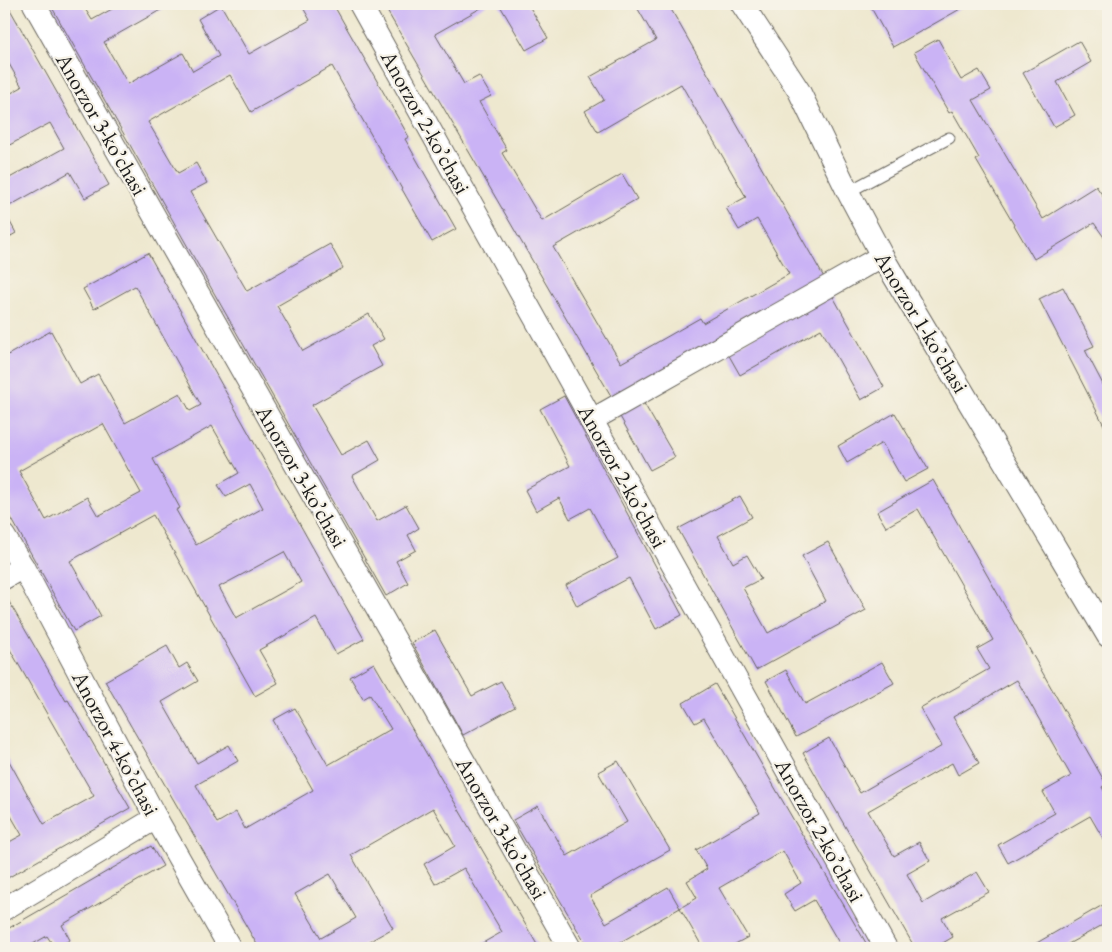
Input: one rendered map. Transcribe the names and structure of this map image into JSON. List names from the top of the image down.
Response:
{
  "streets": {
    "street": [
      "Аnorzor 2-koʼchasi",
      "Аnorzor 3-koʼchasi",
      "Аnorzor 1-koʼchasi",
      "Аnorzor 4-koʼchasi"
    ]
  }
}
